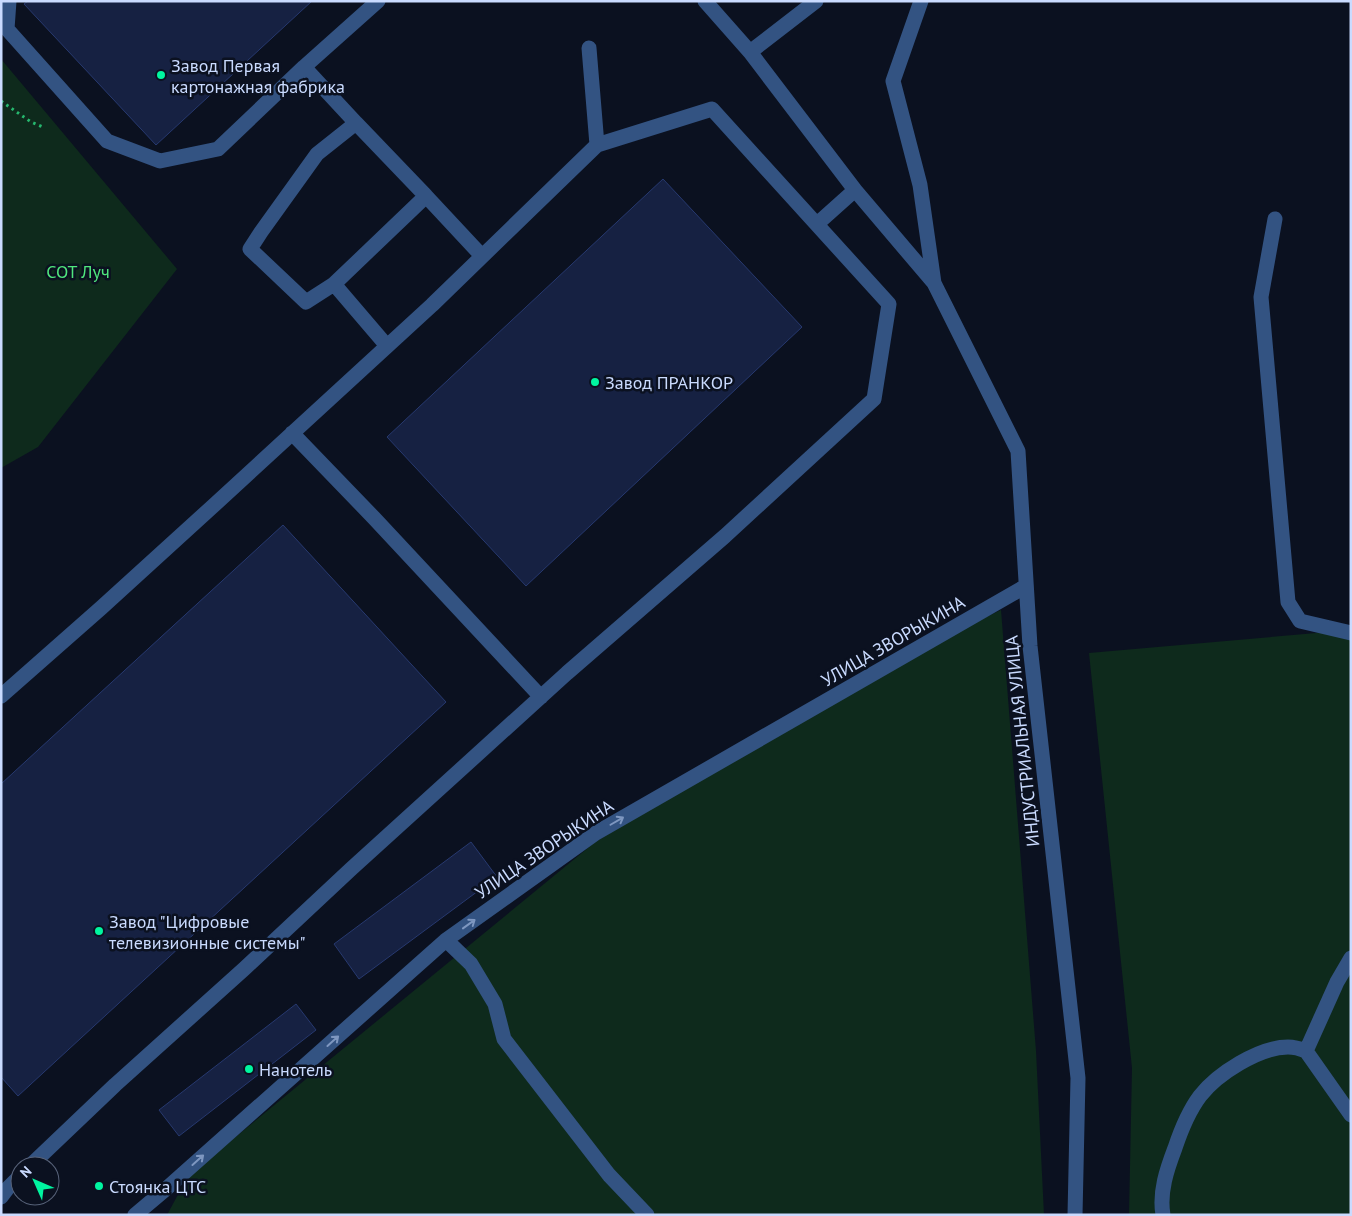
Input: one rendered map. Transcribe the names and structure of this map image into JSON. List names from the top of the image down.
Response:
{
  "streets": {
    "street": ["УЛИЦА ЗВОРЫКИНА", "ИНДУСТРИАЛЬНАЯ УЛИЦА"]
  },
  "crossings": [
    ["УЛИЦА ЗВОРЫКИНА", "ИНДУСТРИАЛЬНАЯ УЛИЦА"]
  ],
  "parks": ["СОТ Луч"],
  "places": [
    "Завод Первая картонажная фабрика",
    "Завод ПРАНКОР",
    "Завод \"Цифровые телевизионные системы\"",
    "Нанотель",
    "Стоянка ЦТС"
  ],
  "north": "top left"
}
